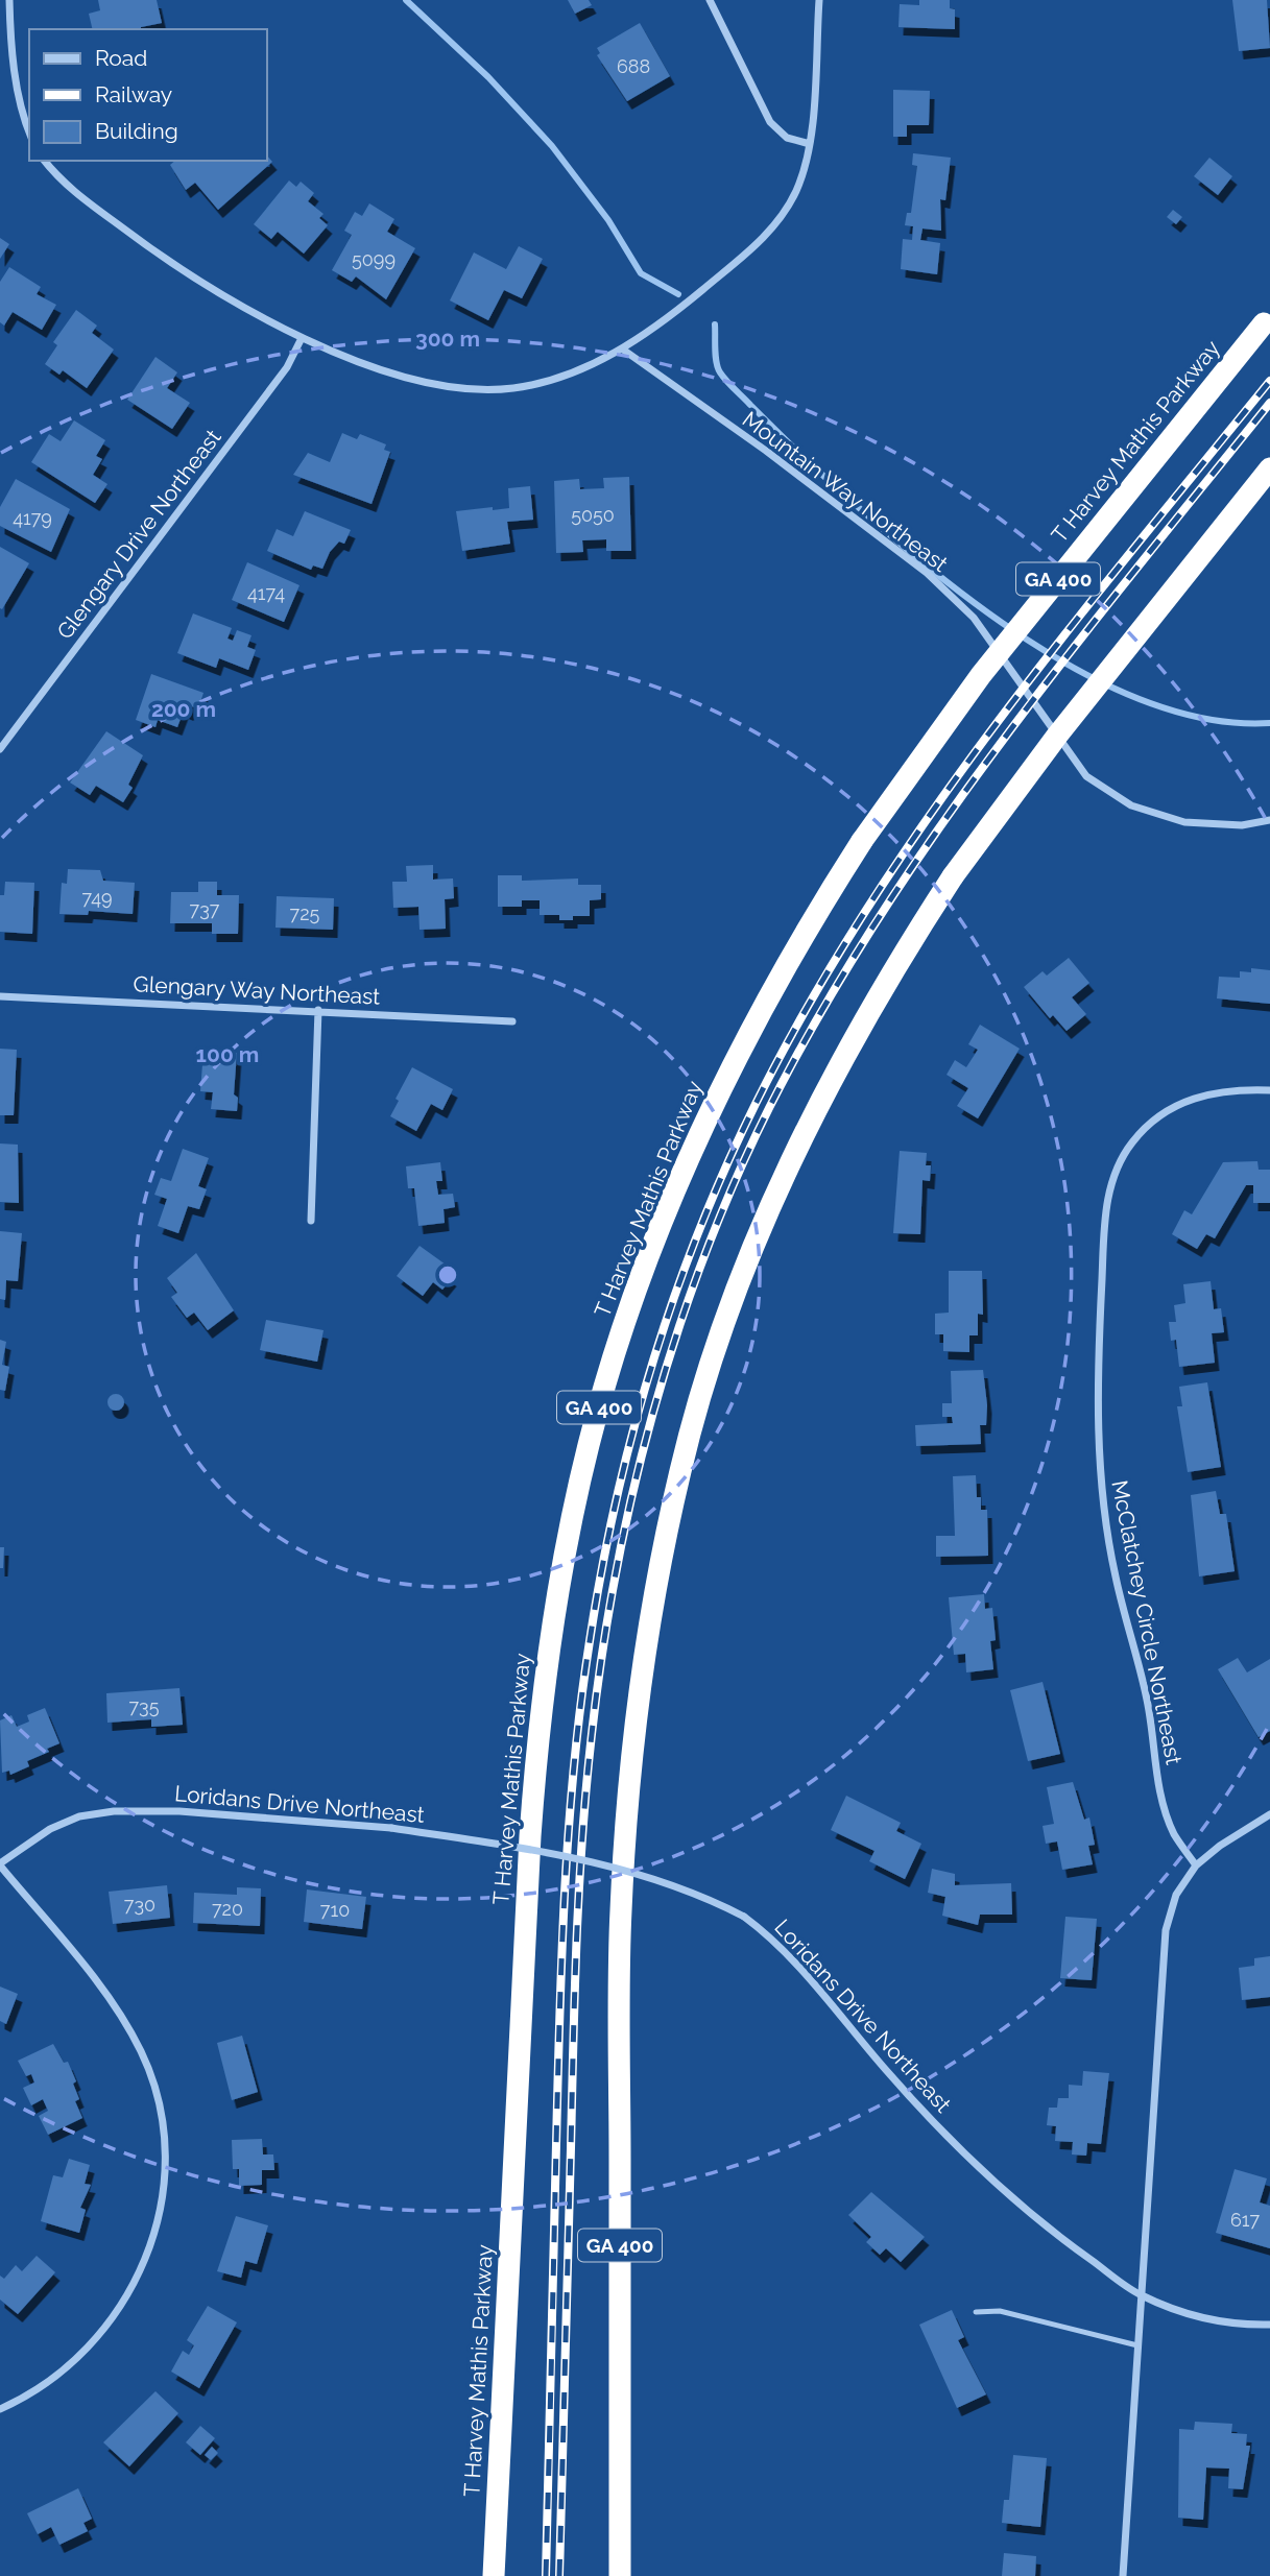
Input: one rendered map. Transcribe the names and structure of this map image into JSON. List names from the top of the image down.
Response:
{
  "streets": {
    "highway": ["T Harvey Mathis Parkway", "GA 400"],
    "street": [
      "Mountain Way Northeast",
      "Glengary Drive Northeast",
      "Glengary Way Northeast",
      "McClatchey Circle Northeast",
      "Loridans Drive Northeast"
    ]
  },
  "house_numbers": [
    "688",
    "5099",
    "5050",
    "4179",
    "4174",
    "749",
    "737",
    "725",
    "735",
    "730",
    "720",
    "710",
    "617"
  ],
  "legend": ["Road", "Railway", "Building"],
  "rings": ["300 m", "200 m", "100 m"]
}
